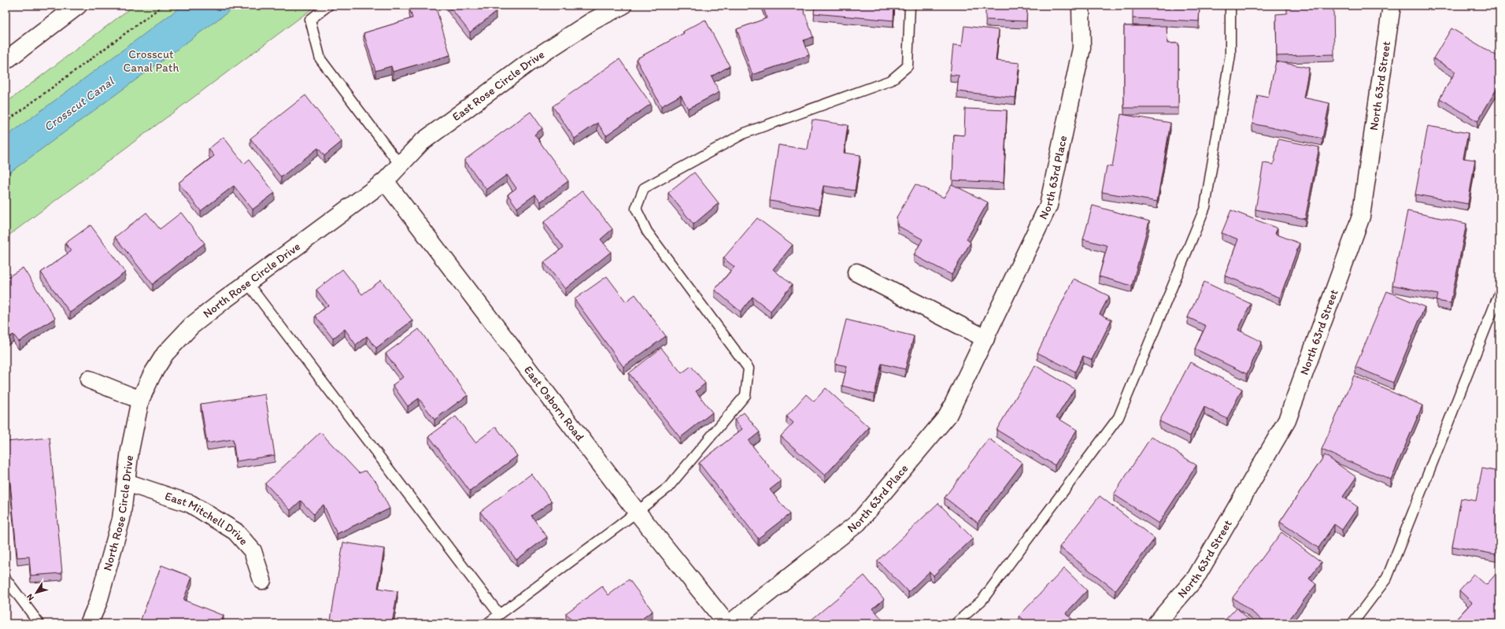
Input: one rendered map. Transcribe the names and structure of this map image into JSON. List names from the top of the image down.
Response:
{
  "streets": {
    "street": [
      "East Rose Circle Drive",
      "North 63rd Street",
      "North 63rd Place",
      "North Rose Circle Drive",
      "East Osborn Road",
      "East Mitchell Drive"
    ]
  },
  "crossings": [
    ["East Rose Circle Drive", "North Rose Circle Drive"],
    ["East Rose Circle Drive", "East Osborn Road"],
    ["North Rose Circle Drive", "East Osborn Road"],
    ["North Rose Circle Drive", "East Mitchell Drive"]
  ],
  "water": ["Crosscut Canal"],
  "parks": ["Crosscut Canal Path"],
  "north": "bottom left"
}
